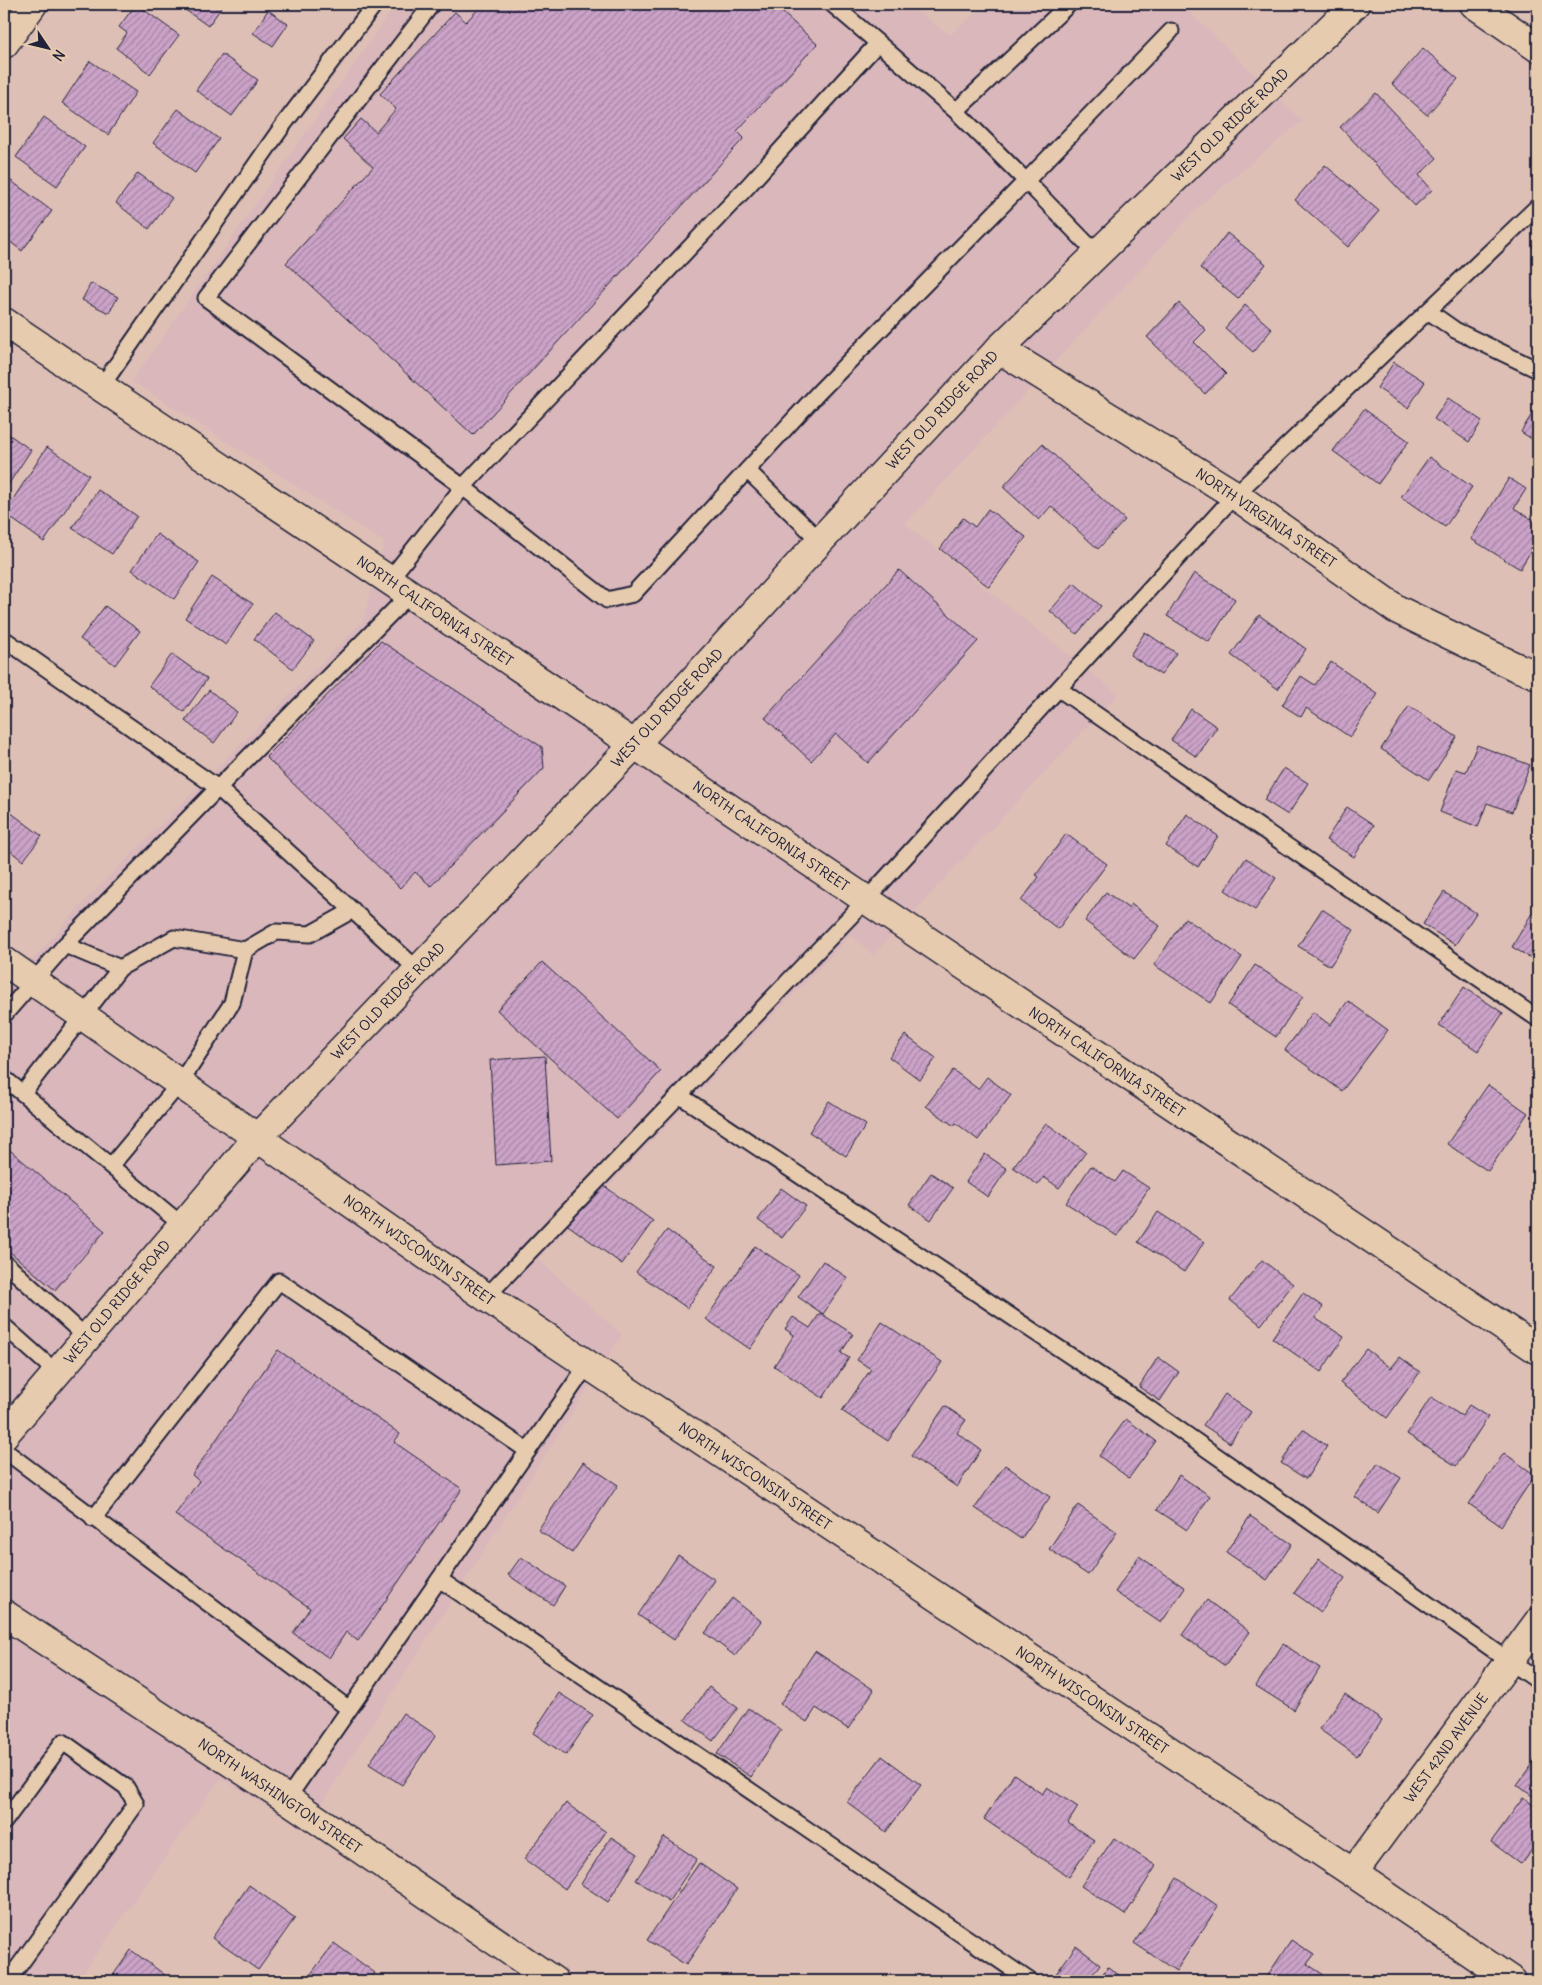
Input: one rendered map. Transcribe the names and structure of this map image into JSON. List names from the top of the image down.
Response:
{
  "streets": {
    "street": [
      "WEST OLD RIDGE ROAD",
      "NORTH VIRGINIA STREET",
      "NORTH CALIFORNIA STREET",
      "NORTH WISCONSIN STREET",
      "WEST 42ND AVENUE",
      "NORTH WASHINGTON STREET"
    ]
  },
  "crossings": [
    ["WEST OLD RIDGE ROAD", "NORTH VIRGINIA STREET"],
    ["WEST OLD RIDGE ROAD", "NORTH CALIFORNIA STREET"],
    ["WEST OLD RIDGE ROAD", "NORTH WISCONSIN STREET"],
    ["NORTH WISCONSIN STREET", "WEST 42ND AVENUE"]
  ],
  "north": "bottom right"
}
